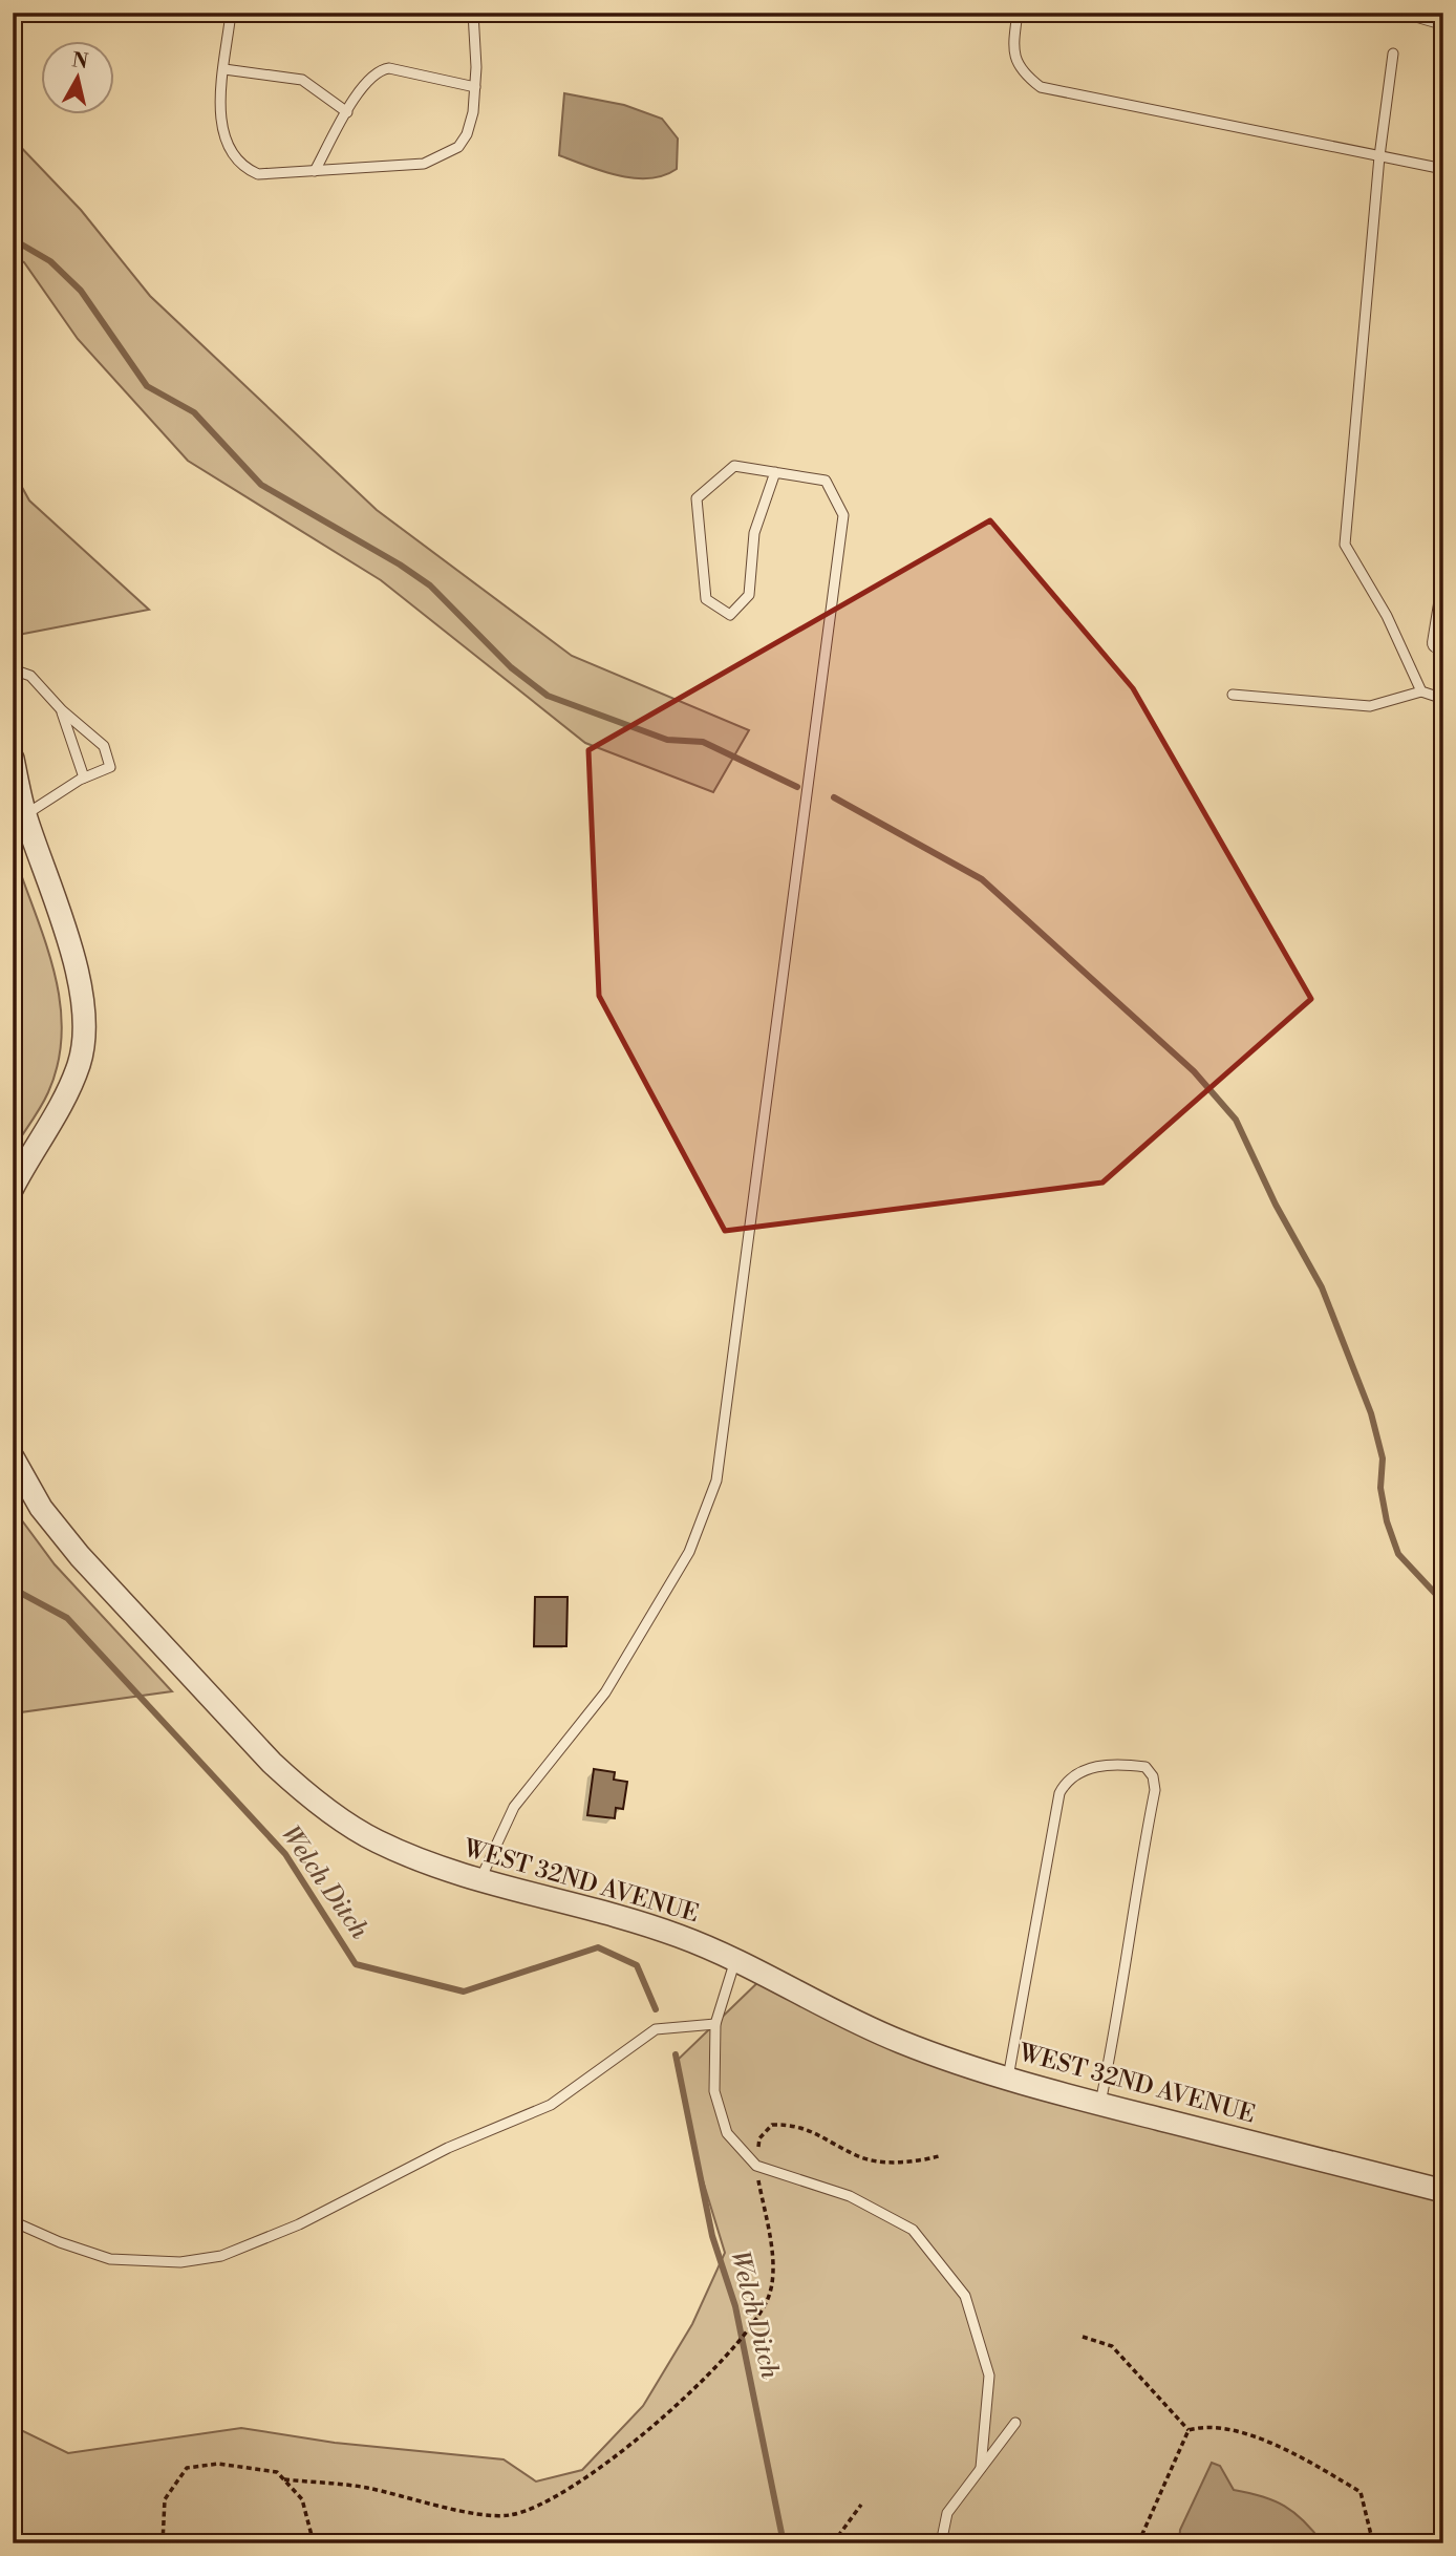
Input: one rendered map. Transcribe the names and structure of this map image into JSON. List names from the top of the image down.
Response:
{
  "streets": {
    "street": ["WEST 32ND AVENUE"]
  },
  "water": ["Welch Ditch"],
  "north": "top"
}
